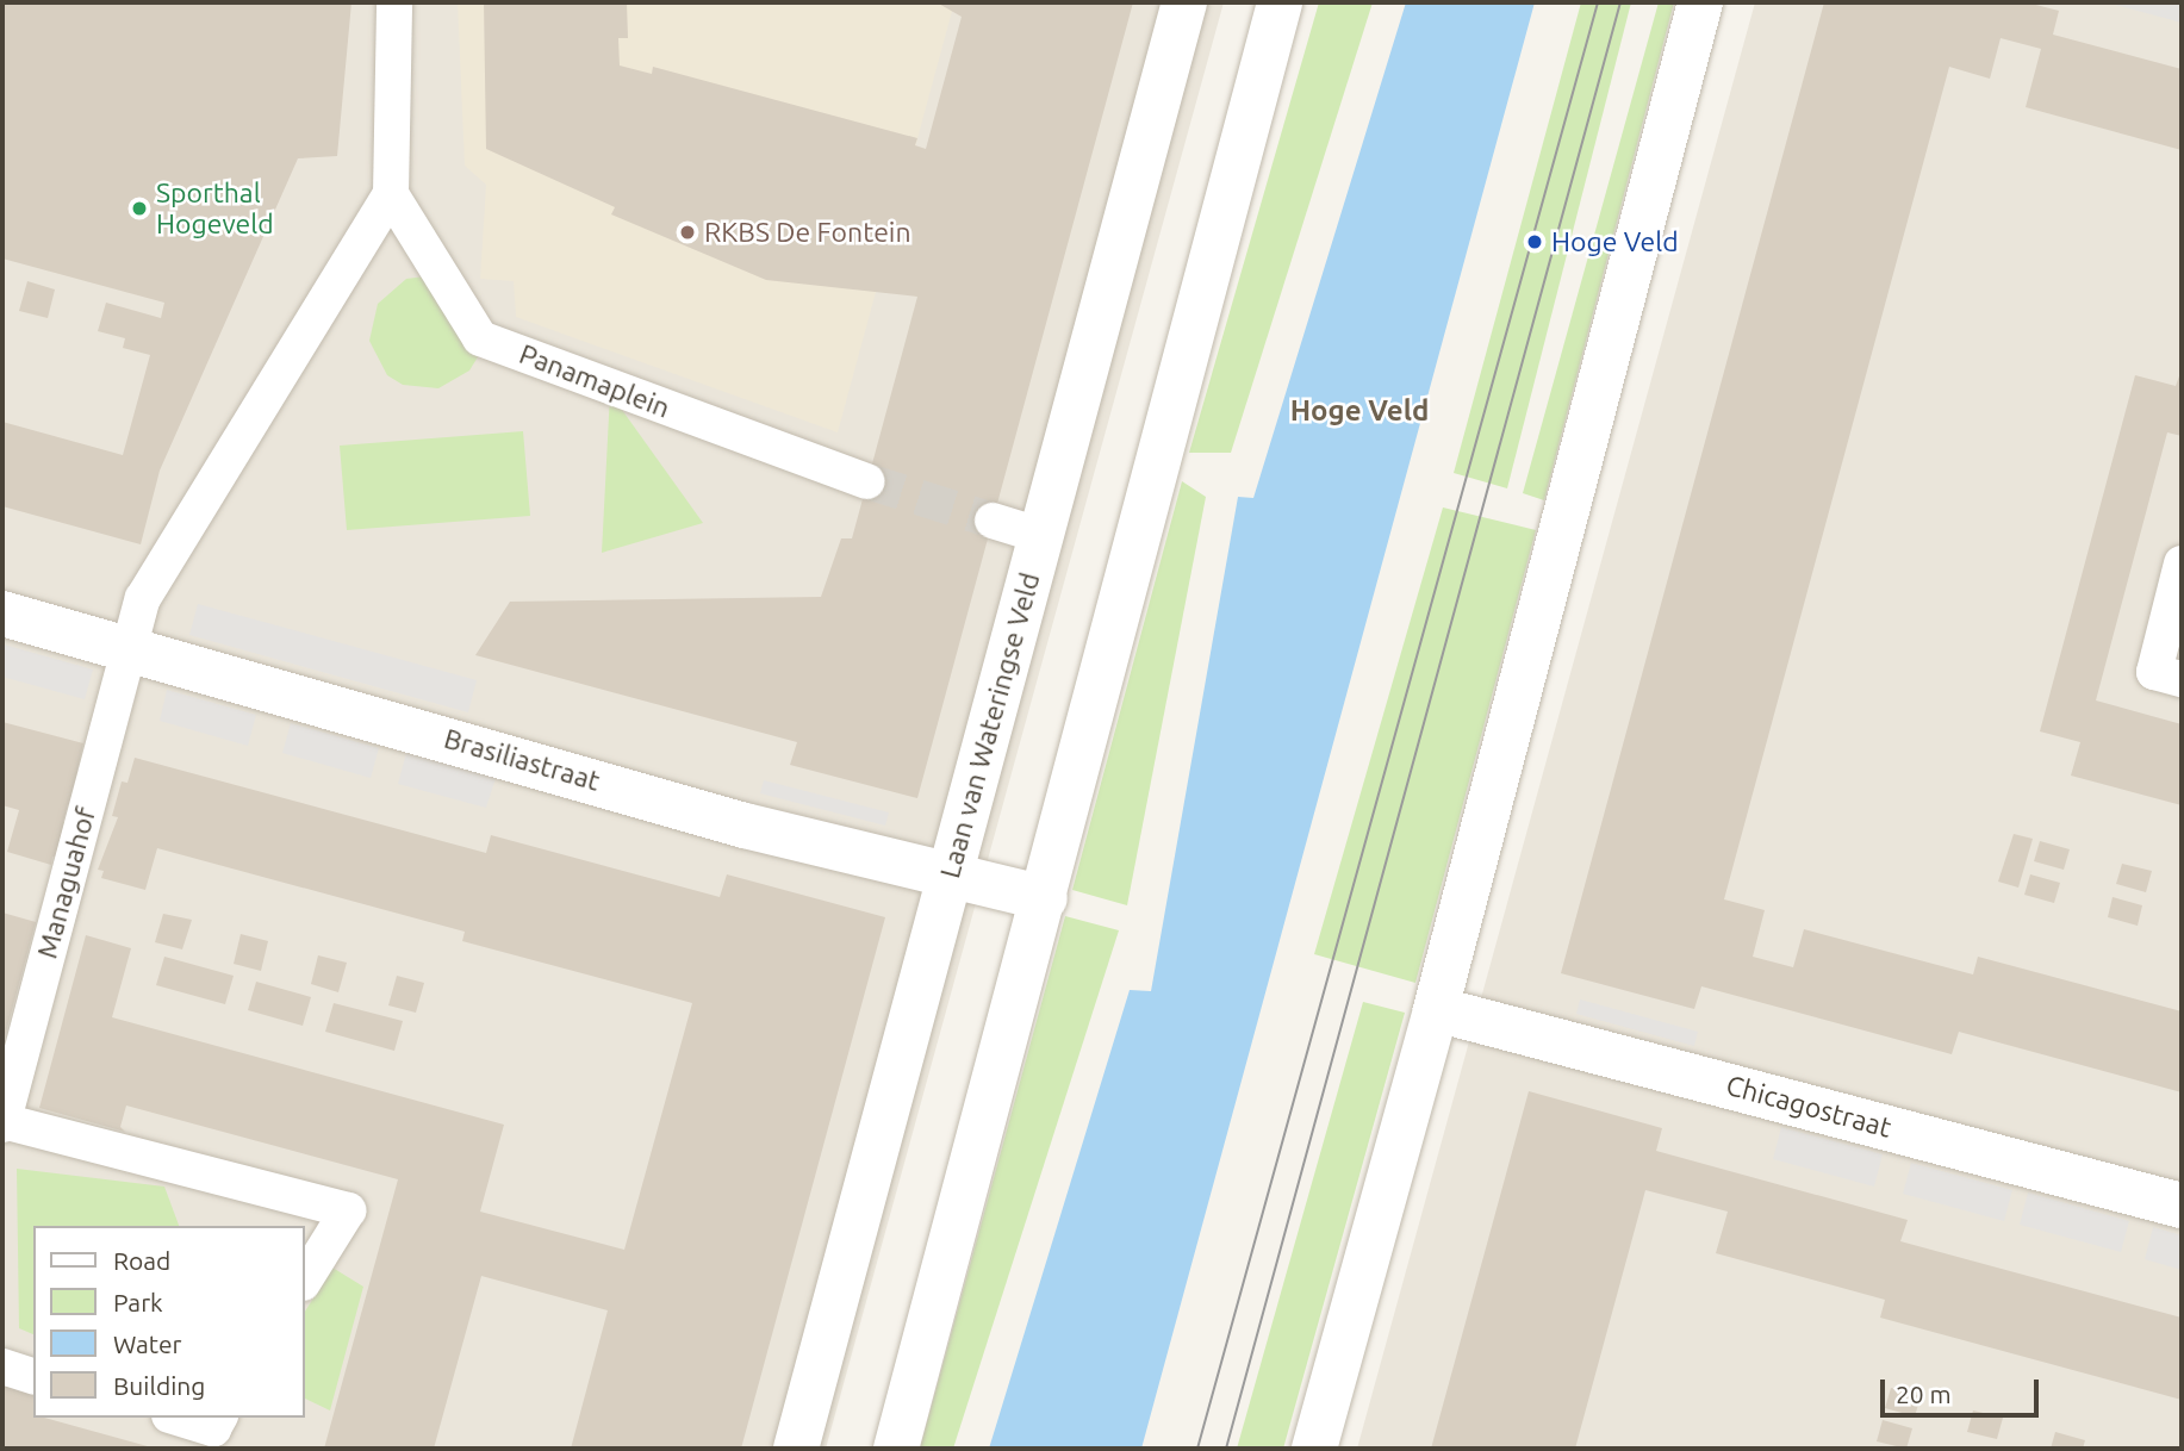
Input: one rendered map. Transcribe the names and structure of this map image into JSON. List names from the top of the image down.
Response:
{
  "streets": {
    "street": [
      "Panamaplein",
      "Laan van Wateringse Veld",
      "Brasiliastraat",
      "Managuahof",
      "Chicagostraat"
    ]
  },
  "crossings": [
    ["Laan van Wateringse Veld", "Brasiliastraat"],
    ["Brasiliastraat", "Managuahof"]
  ],
  "districts": ["Hoge Veld"],
  "places": ["Sporthal Hogeveld", "RKBS De Fontein", "Hoge Veld"],
  "legend": [
    "Road",
    "Park",
    "Water",
    "Building"
  ],
  "scale_bar": "20 m"
}
